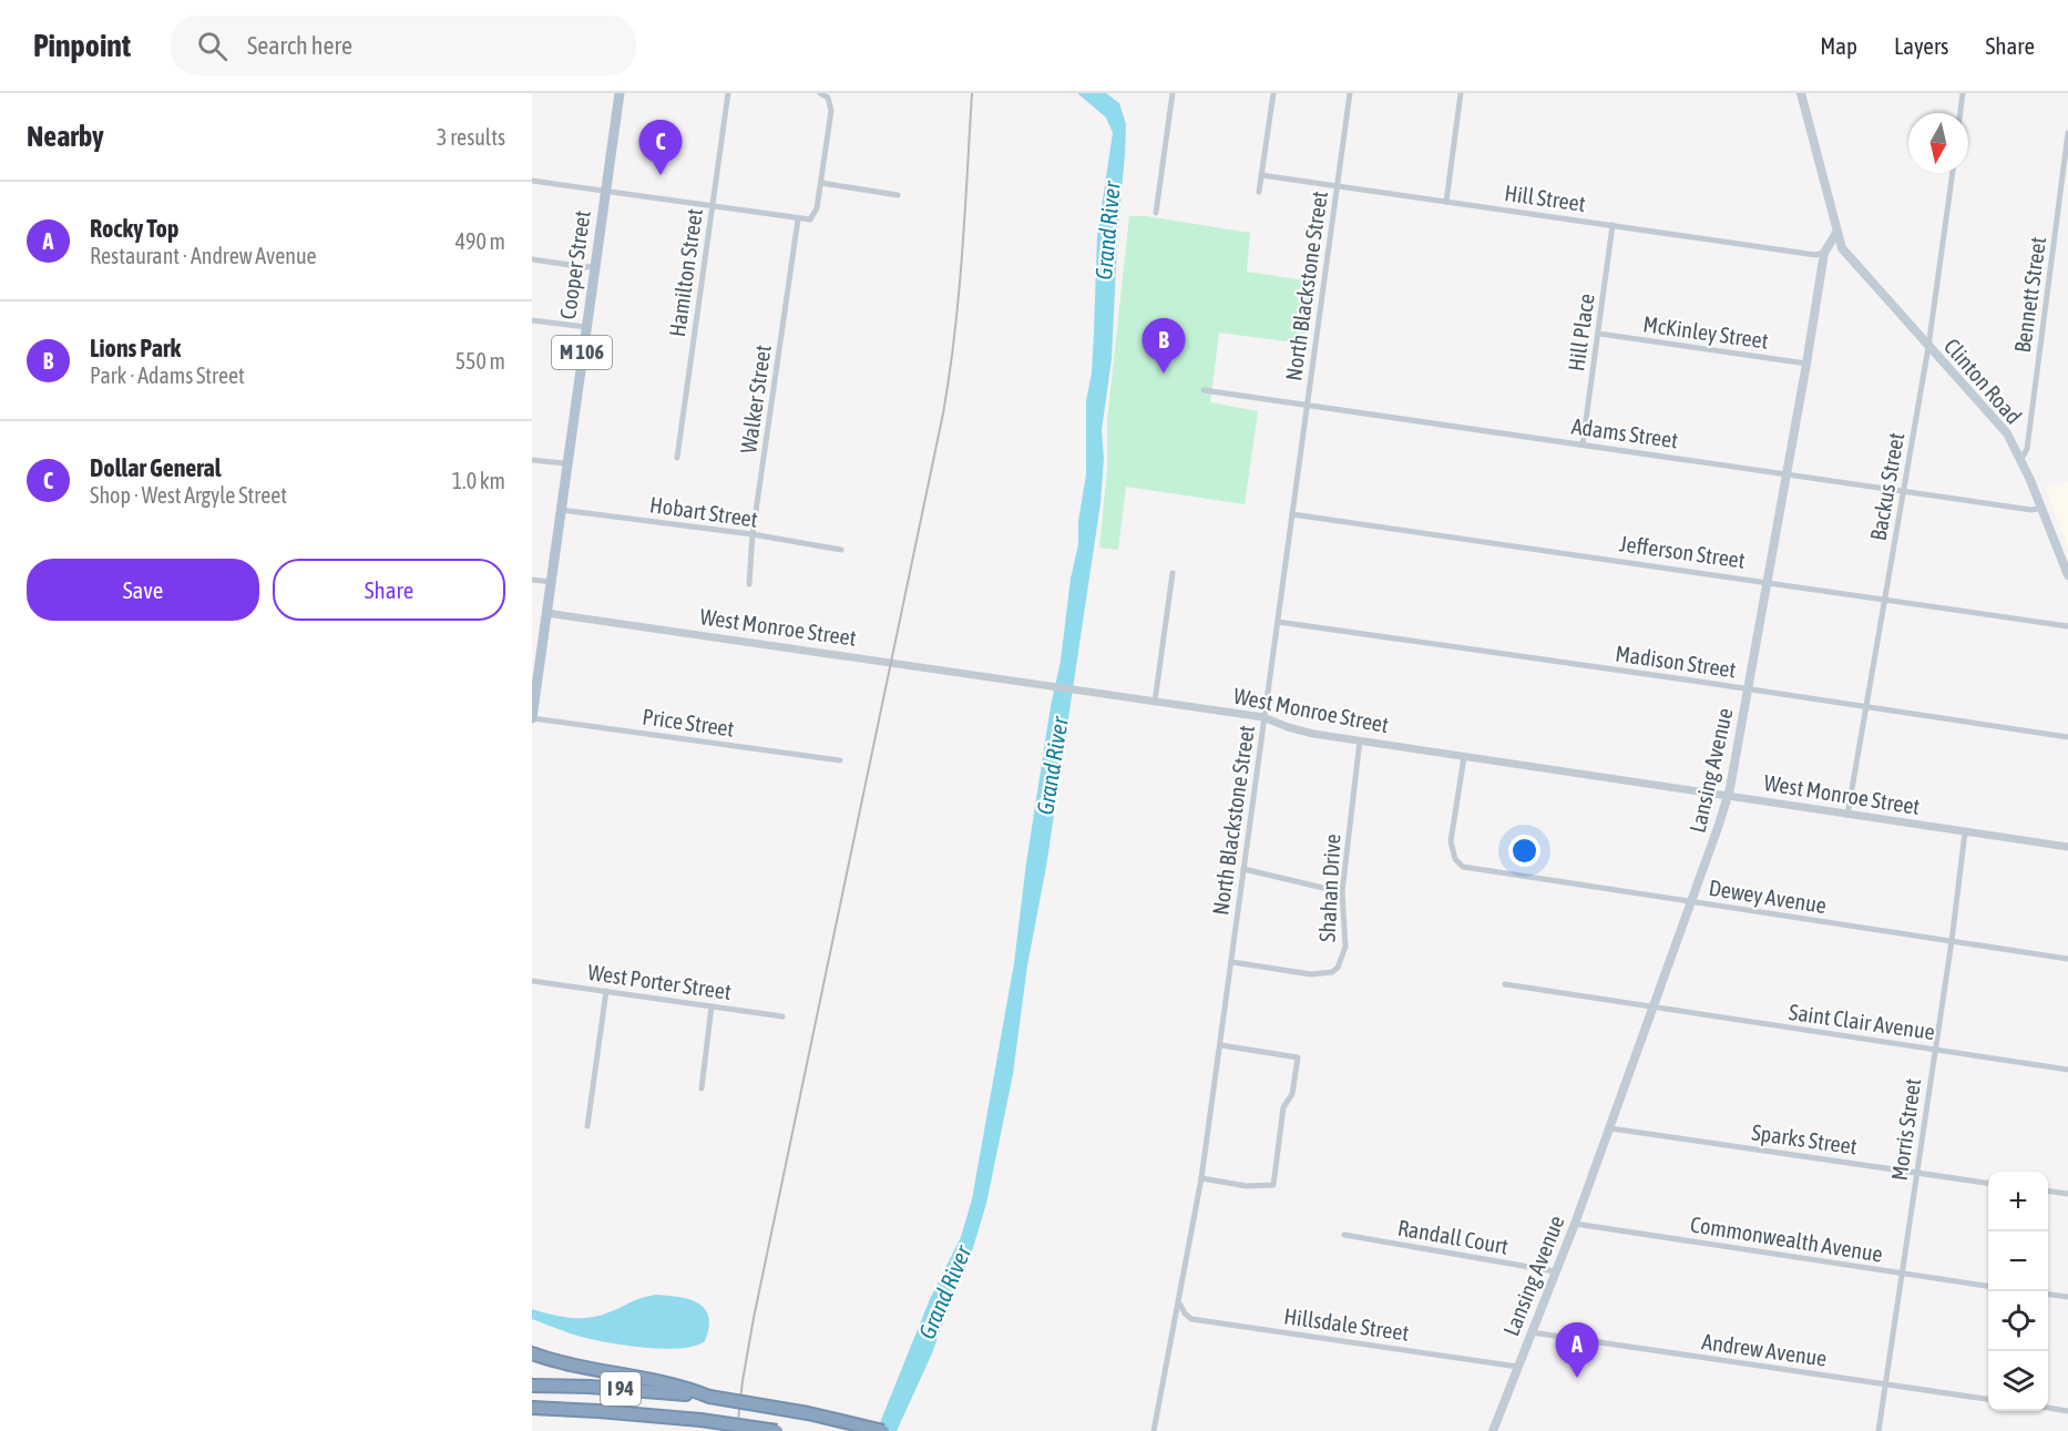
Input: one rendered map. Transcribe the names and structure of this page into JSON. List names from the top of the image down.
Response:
{
  "streets": {
    "highway": ["I 94"],
    "main road": [
      "Cooper Street",
      "M 106",
      "Clinton Road",
      "Lansing Avenue"
    ],
    "street": [
      "Hill Street",
      "Hamilton Street",
      "North Blackstone Street",
      "Bennett Street",
      "Hill Place",
      "McKinley Street",
      "Walker Street",
      "Adams Street",
      "Backus Street",
      "Hobart Street",
      "Jefferson Street",
      "West Monroe Street",
      "Madison Street",
      "Price Street",
      "Shahan Drive",
      "Dewey Avenue",
      "West Porter Street",
      "Saint Clair Avenue",
      "Morris Street",
      "Sparks Street",
      "Randall Court",
      "Commonwealth Avenue",
      "Hillsdale Street",
      "Andrew Avenue"
    ]
  },
  "crossings": [
    ["Hill Street", "North Blackstone Street"],
    ["Hill Street", "Hill Place"],
    ["Hill Street", "Lansing Avenue"],
    ["Cooper Street", "Hobart Street"],
    ["Cooper Street", "West Monroe Street"],
    ["Cooper Street", "Price Street"],
    ["North Blackstone Street", "Adams Street"],
    ["North Blackstone Street", "Jefferson Street"],
    ["North Blackstone Street", "West Monroe Street"],
    ["North Blackstone Street", "Madison Street"],
    ["North Blackstone Street", "Shahan Drive"],
    ["North Blackstone Street", "Hillsdale Street"],
    ["Bennett Street", "Clinton Road"],
    ["Hill Place", "McKinley Street"],
    ["Hill Place", "Adams Street"],
    ["McKinley Street", "Lansing Avenue"],
    ["Clinton Road", "Adams Street"],
    ["Clinton Road", "Backus Street"],
    ["Clinton Road", "Lansing Avenue"],
    ["Walker Street", "Hobart Street"],
    ["Adams Street", "Backus Street"],
    ["Adams Street", "Lansing Avenue"],
    ["Backus Street", "Jefferson Street"],
    ["Backus Street", "West Monroe Street"],
    ["Backus Street", "Madison Street"],
    ["Jefferson Street", "Lansing Avenue"],
    ["West Monroe Street", "Lansing Avenue"],
    ["West Monroe Street", "Shahan Drive"],
    ["West Monroe Street", "Dewey Avenue"],
    ["West Monroe Street", "Morris Street"],
    ["Madison Street", "Lansing Avenue"],
    ["Lansing Avenue", "Dewey Avenue"],
    ["Lansing Avenue", "Saint Clair Avenue"],
    ["Lansing Avenue", "Sparks Street"],
    ["Lansing Avenue", "Randall Court"],
    ["Lansing Avenue", "Commonwealth Avenue"],
    ["Lansing Avenue", "Hillsdale Street"],
    ["Lansing Avenue", "Andrew Avenue"],
    ["Dewey Avenue", "Morris Street"],
    ["Saint Clair Avenue", "Morris Street"],
    ["Morris Street", "Sparks Street"],
    ["Morris Street", "Commonwealth Avenue"],
    ["Morris Street", "Andrew Avenue"]
  ],
  "water": ["Grand River"],
  "north": "bottom",
  "page": {
    "header": "Pinpoint",
    "search": "Search here",
    "nav": ["Map", "Layers", "Share"],
    "heading": ["Nearby", "3 results"],
    "pins": ["C", "B", "A"],
    "list": [
      {
        "mark": "A",
        "name": "Rocky Top",
        "note": "Restaurant · Andrew Avenue",
        "value": "490 m"
      },
      {
        "mark": "B",
        "name": "Lions Park",
        "note": "Park · Adams Street",
        "value": "550 m"
      },
      {
        "mark": "C",
        "name": "Dollar General",
        "note": "Shop · West Argyle Street",
        "value": "1.0 km"
      }
    ],
    "buttons": ["Save", "Share"],
    "map_buttons": ["+", "−"]
  }
}
